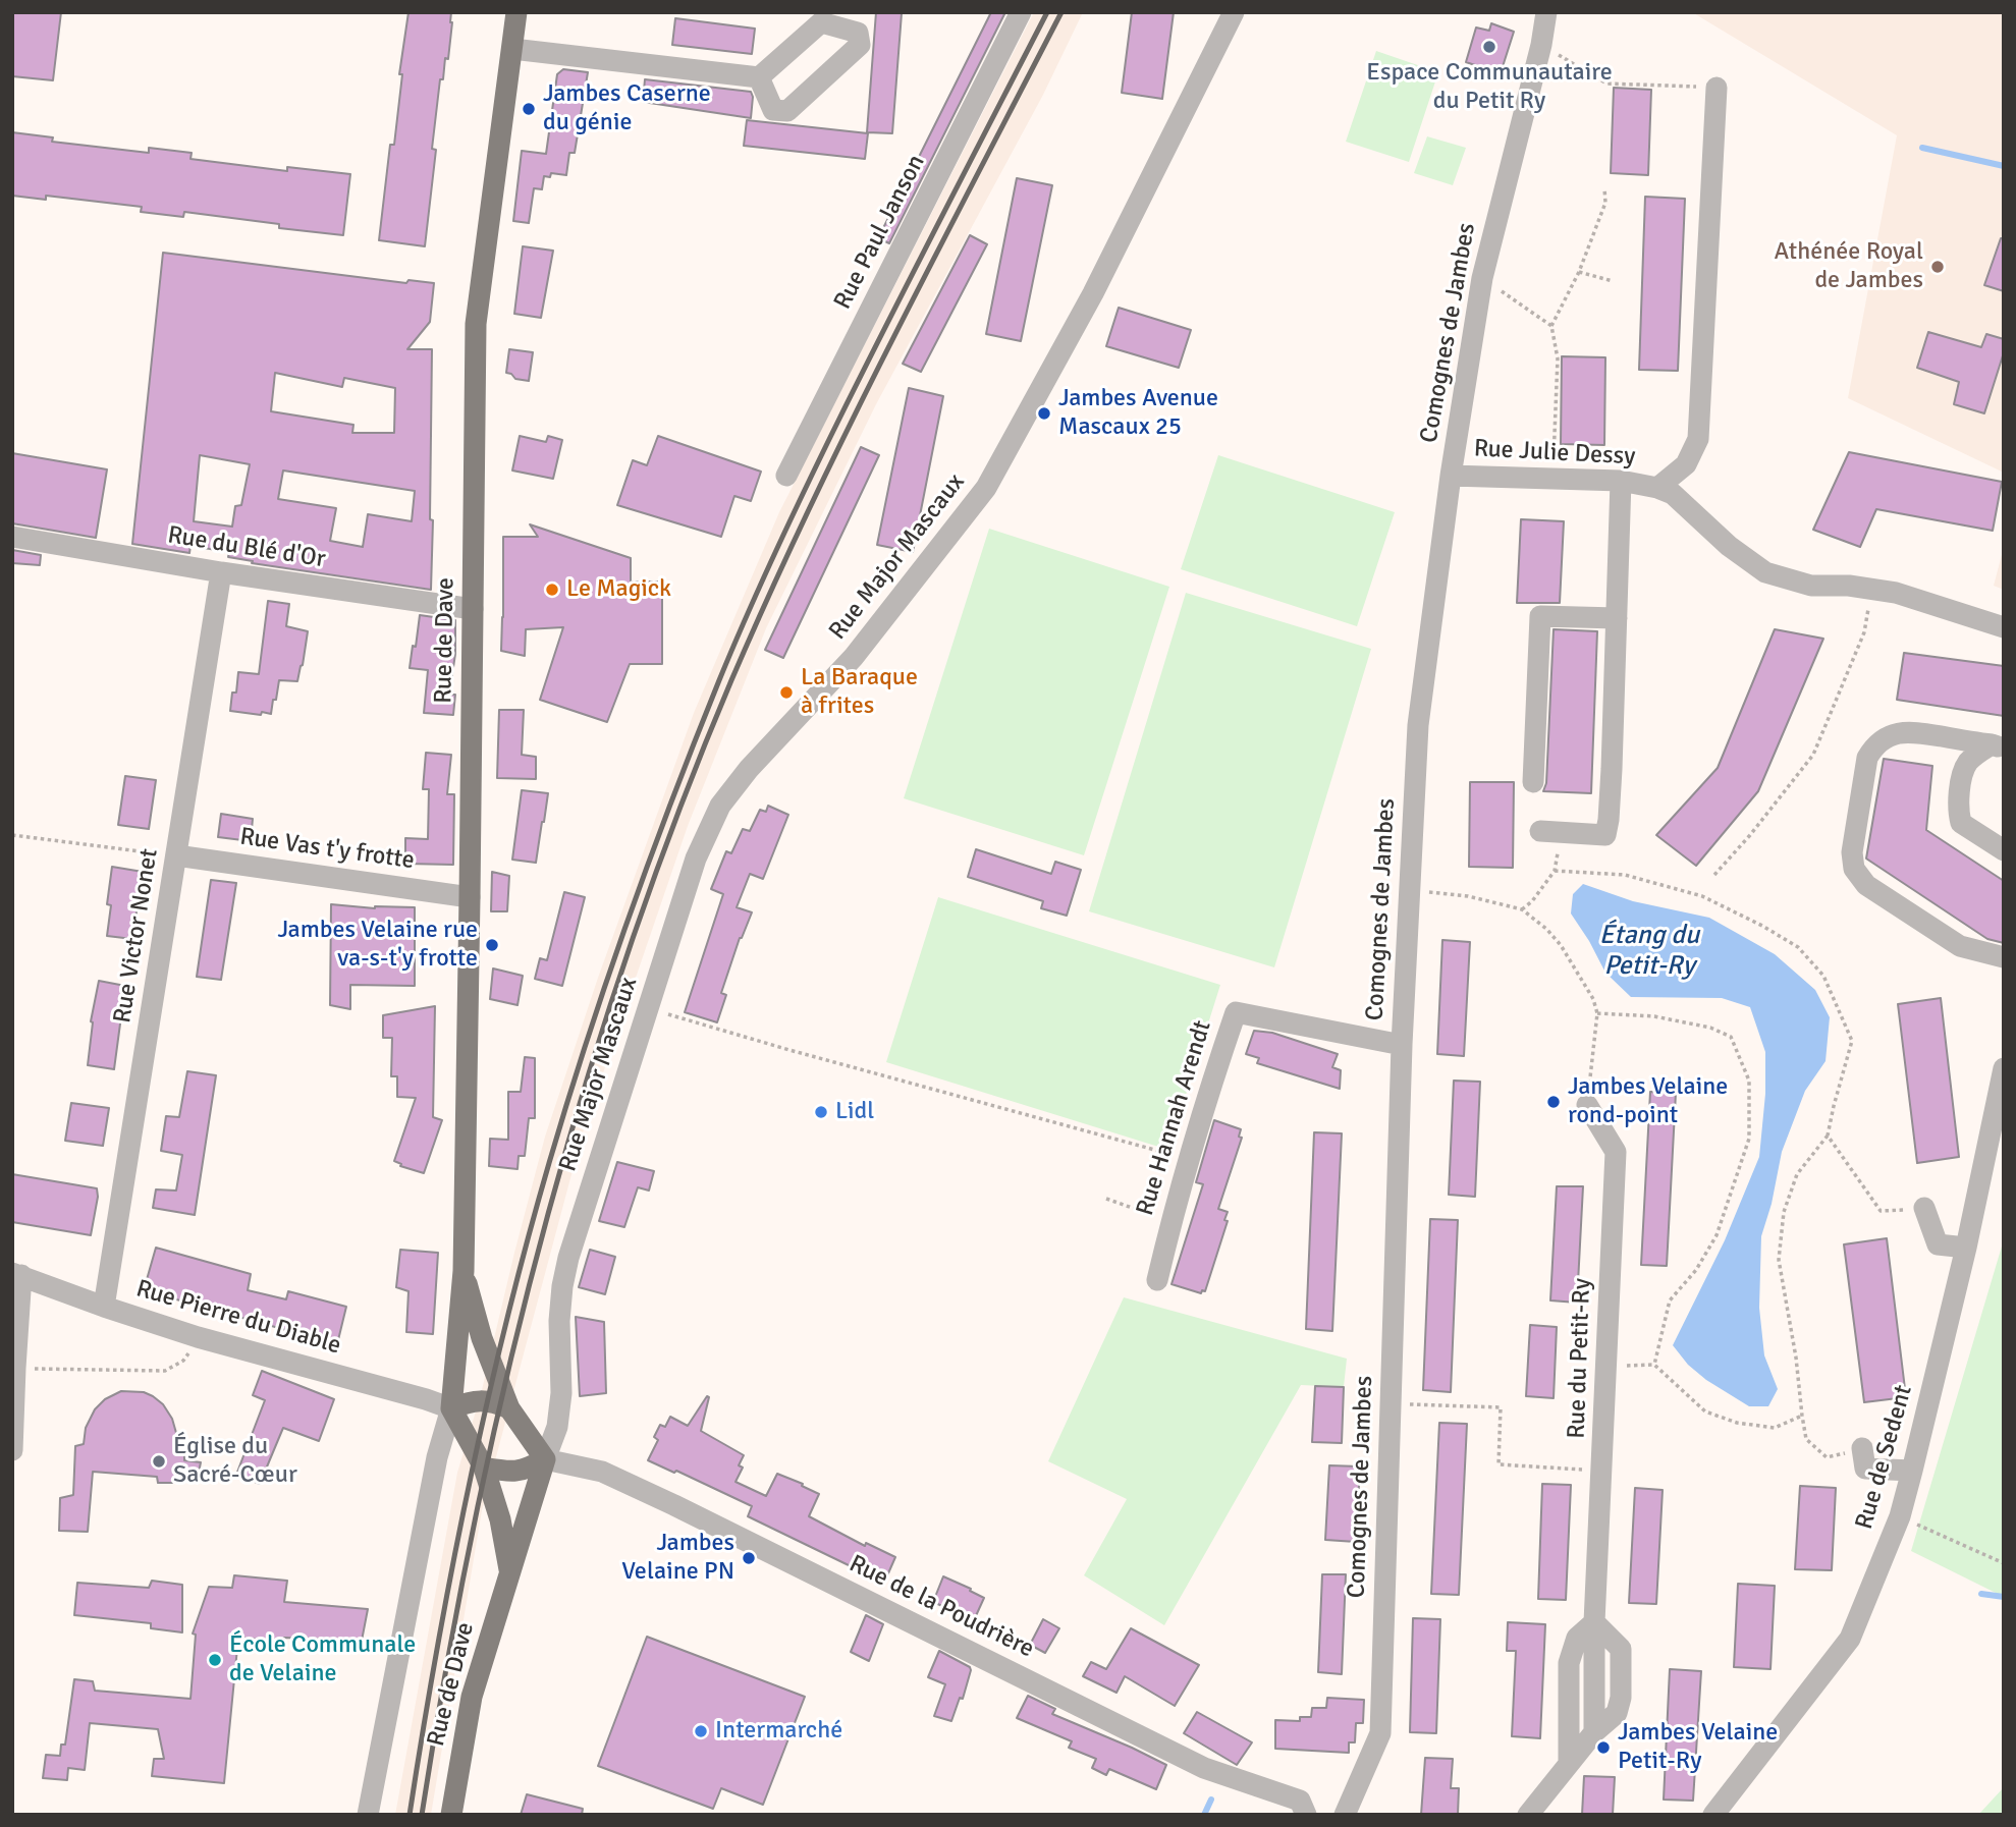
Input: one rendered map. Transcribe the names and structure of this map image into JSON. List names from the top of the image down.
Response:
{
  "streets": {
    "main road": ["Rue de Dave"],
    "street": [
      "Rue Paul Janson",
      "Comognes de Jambes",
      "Rue Julie Dessy",
      "Rue du Blé d'Or",
      "Rue Major Mascaux",
      "Rue Vas t'y frotte",
      "Rue Victor Nonet",
      "Rue Hannah Arendt",
      "Rue Pierre du Diable",
      "Rue du Petit-Ry",
      "Rue de Sedent",
      "Rue de la Poudrière"
    ]
  },
  "crossings": [
    ["Comognes de Jambes", "Rue Julie Dessy"],
    ["Comognes de Jambes", "Rue Hannah Arendt"],
    ["Rue du Blé d'Or", "Rue de Dave"],
    ["Rue du Blé d'Or", "Rue Victor Nonet"],
    ["Rue Major Mascaux", "Rue de Dave"],
    ["Rue Major Mascaux", "Rue de la Poudrière"],
    ["Rue de Dave", "Rue Vas t'y frotte"],
    ["Rue de Dave", "Rue Pierre du Diable"],
    ["Rue de Dave", "Rue de la Poudrière"],
    ["Rue Vas t'y frotte", "Rue Victor Nonet"],
    ["Rue Victor Nonet", "Rue Pierre du Diable"]
  ],
  "water": ["Étang du Petit-Ry"],
  "places": [
    "Espace Communautaire du Petit Ry",
    "Jambes Caserne du génie",
    "Athénée Royal de Jambes",
    "Jambes Avenue Mascaux 25",
    "Le Magick",
    "La Baraque à frites",
    "Jambes Velaine rue va-s-t'y frotte",
    "Jambes Velaine rond-point",
    "Lidl",
    "Église du Sacré-Cœur",
    "Jambes Velaine PN",
    "École Communale de Velaine",
    "Intermarché",
    "Jambes Velaine Petit-Ry"
  ]
}
